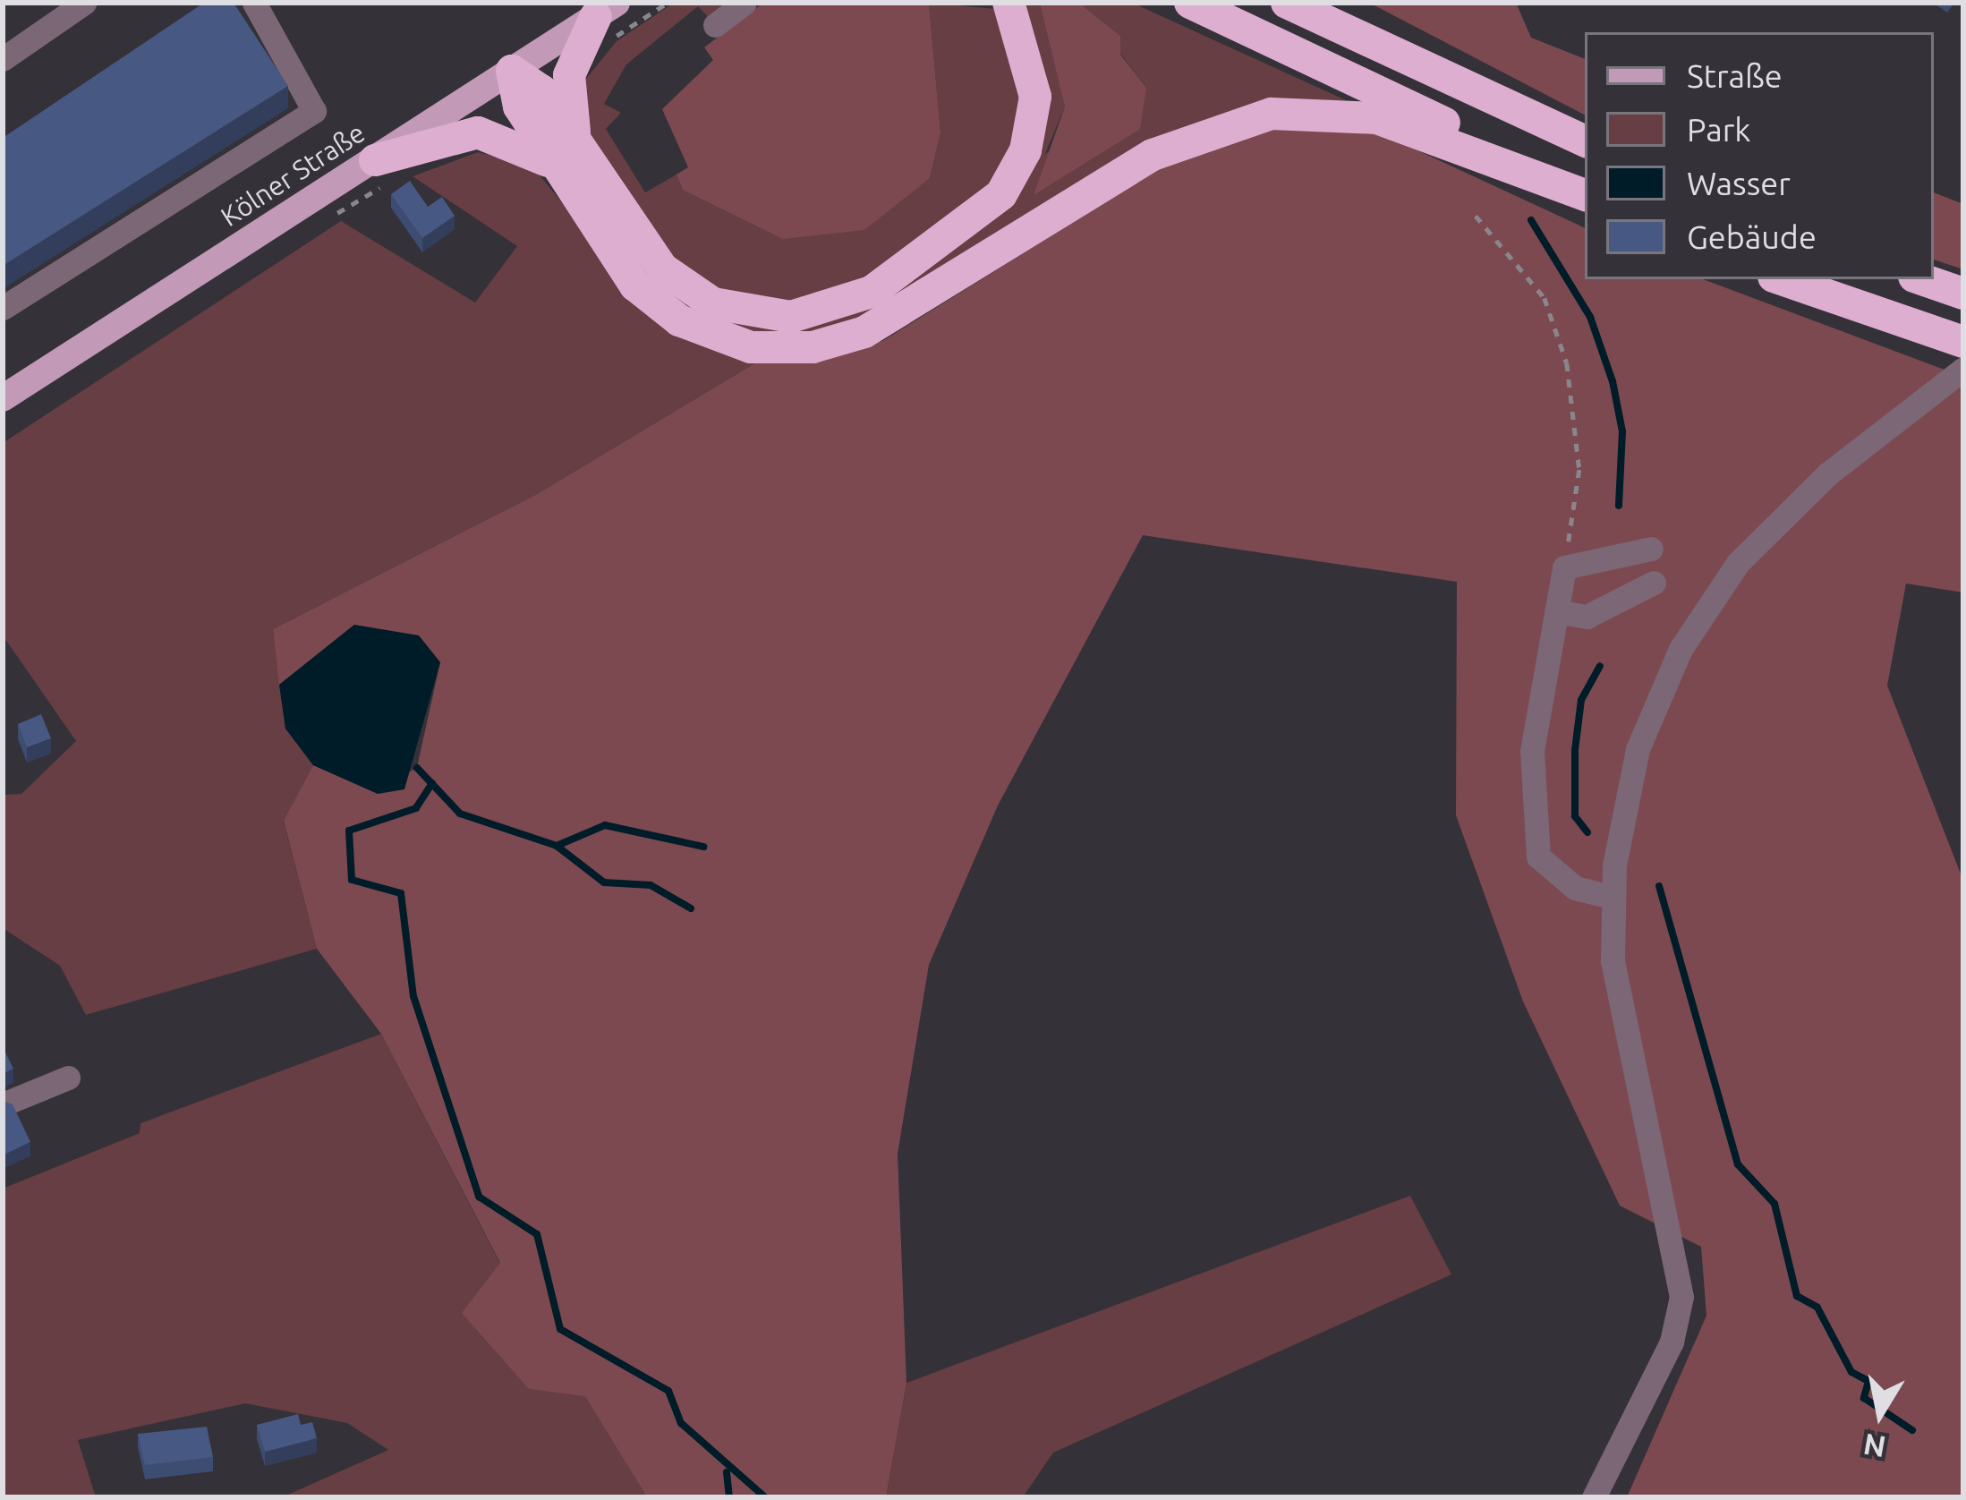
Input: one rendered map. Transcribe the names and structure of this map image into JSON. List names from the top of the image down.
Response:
{
  "streets": {
    "main road": ["Kölner Straße"]
  },
  "legend": [
    "Straße",
    "Park",
    "Wasser",
    "Gebäude"
  ],
  "north": "bottom"
}
